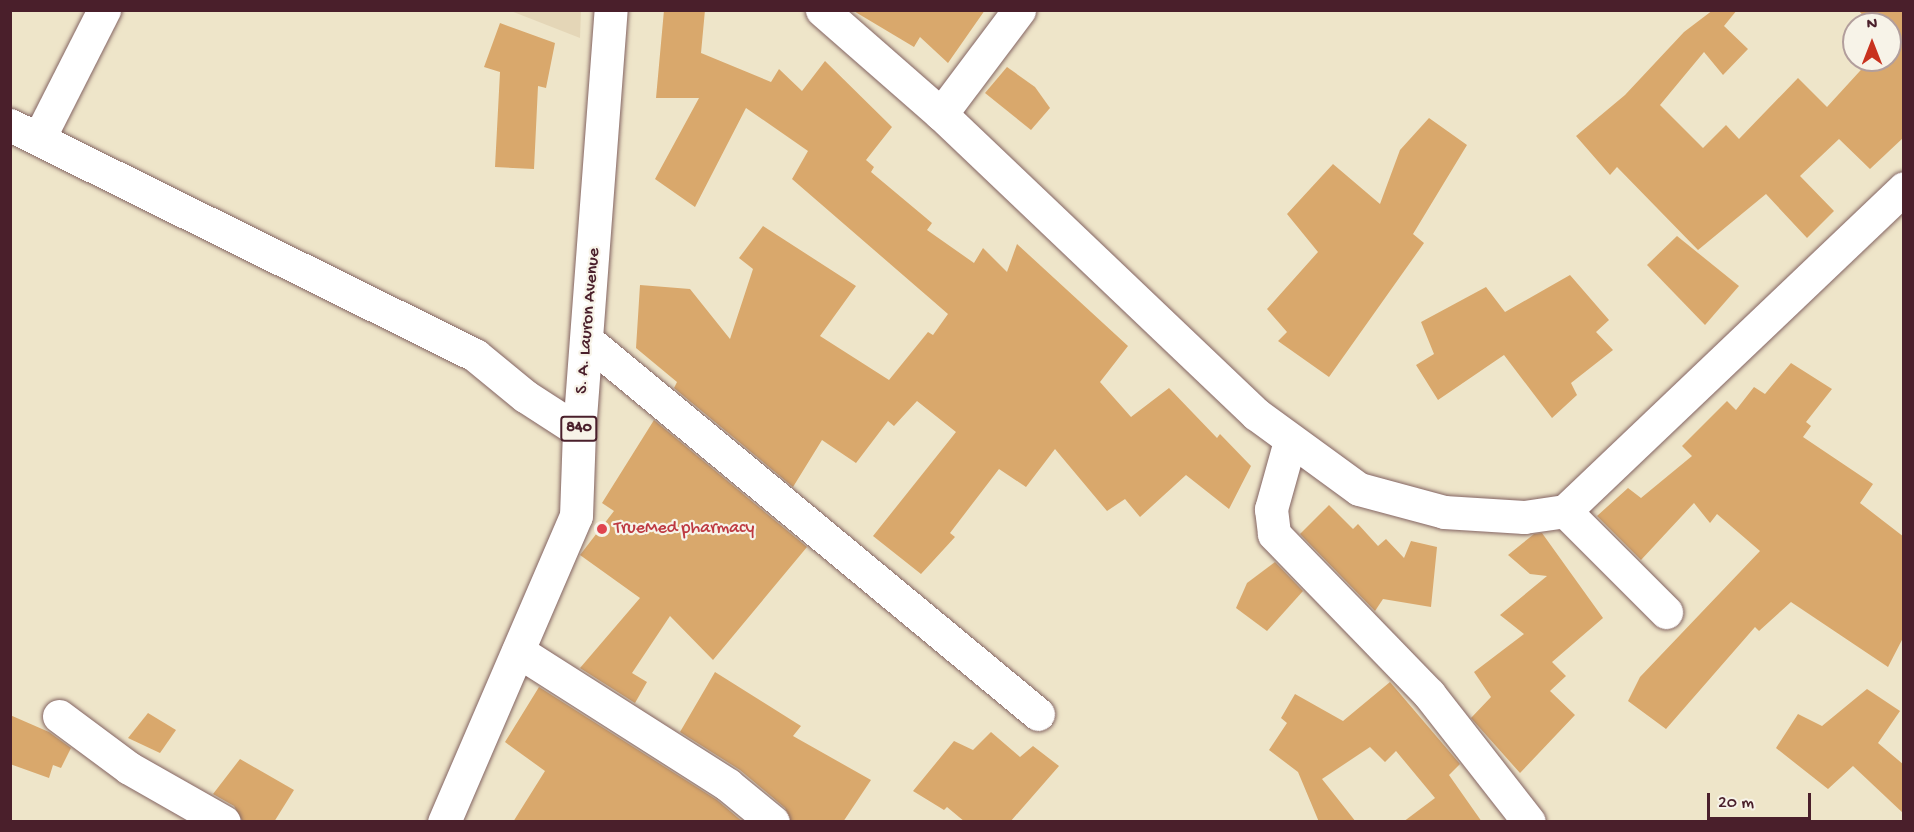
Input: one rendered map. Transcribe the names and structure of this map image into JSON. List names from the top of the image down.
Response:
{
  "streets": {
    "main road": ["S. A. Lauron Avenue", "840"]
  },
  "places": ["TrueMed pharmacy"],
  "scale_bar": "20 m",
  "north": "top"
}
